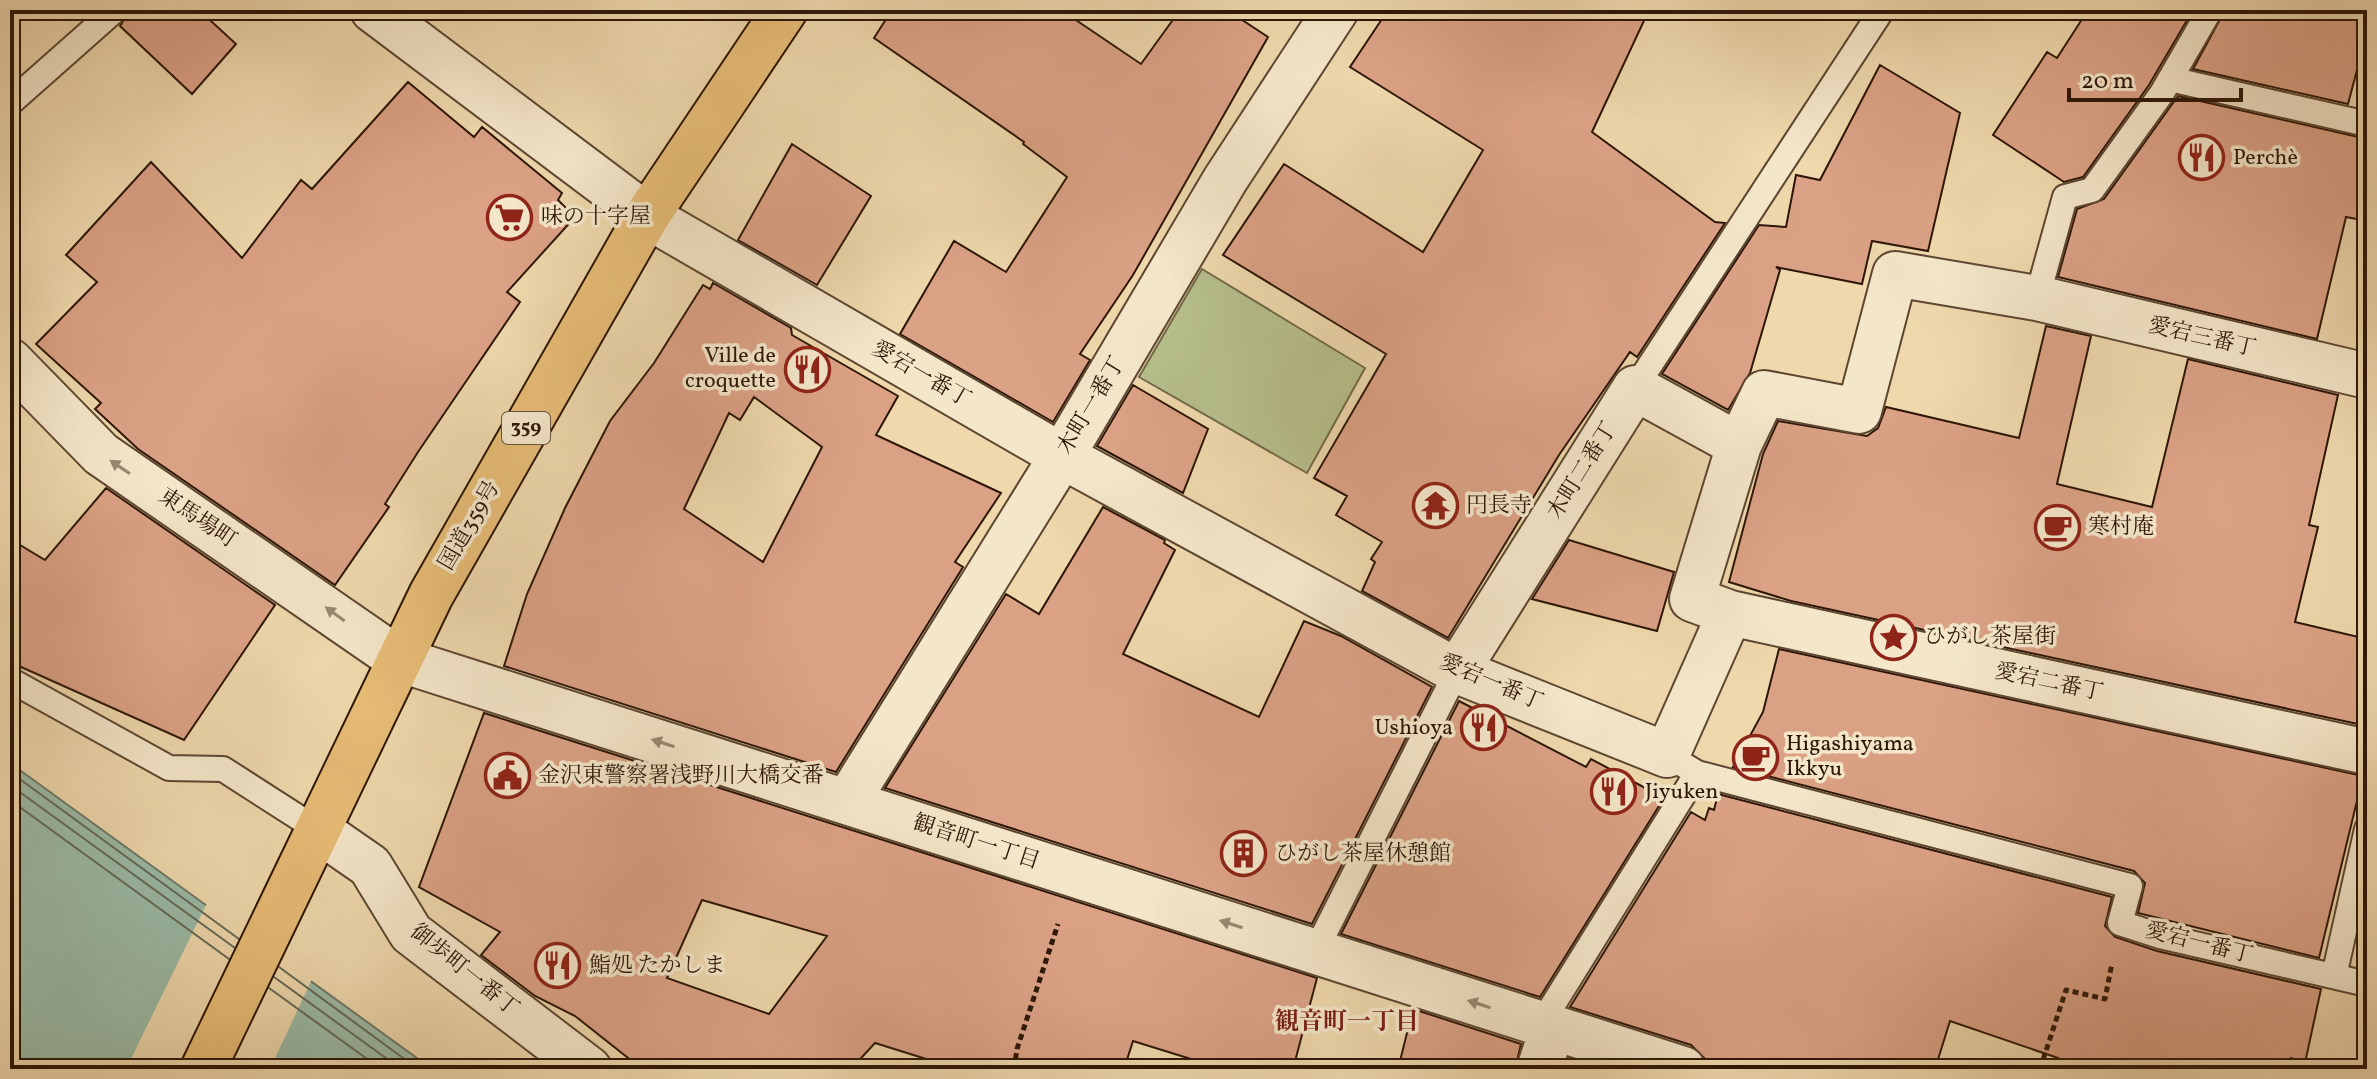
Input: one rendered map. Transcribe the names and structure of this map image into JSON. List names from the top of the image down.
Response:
{
  "streets": {
    "highway": ["359", "国道359号"],
    "street": [
      "愛宕三番丁",
      "愛宕一番丁",
      "木町一番丁",
      "木町二番丁",
      "東馬場町",
      "愛宕二番丁",
      "観音町一丁目",
      "御歩町一番丁"
    ]
  },
  "crossings": [
    ["愛宕三番丁", "愛宕二番丁"],
    ["愛宕一番丁", "木町一番丁"],
    ["愛宕一番丁", "木町二番丁"],
    ["愛宕一番丁", "国道359号"],
    ["木町一番丁", "観音町一丁目"],
    ["木町二番丁", "観音町一丁目"],
    ["東馬場町", "国道359号"],
    ["東馬場町", "観音町一丁目"],
    ["国道359号", "観音町一丁目"],
    ["国道359号", "御歩町一番丁"]
  ],
  "one_way": ["東馬場町", "観音町一丁目"],
  "districts": ["観音町一丁目"],
  "places": {
    "restaurant": [
      "Perchè",
      "Ville de croquette",
      "Ushioya",
      "Jiyuken",
      "鮨処 たかしま"
    ],
    "supermarket": ["味の十字屋"],
    "temple": ["円長寺"],
    "cafe": ["寒村庵", "Higashiyama Ikkyu"],
    "place": ["ひがし茶屋街"],
    "public building": ["金沢東警察署浅野川大橋交番"],
    "building": ["ひがし茶屋休憩館"]
  },
  "scale_bar": "20 m"
}
